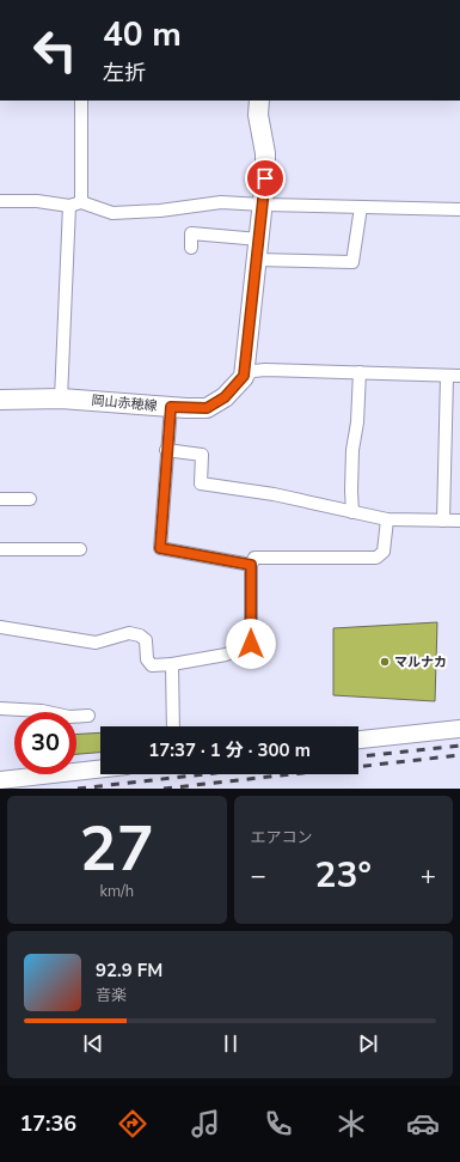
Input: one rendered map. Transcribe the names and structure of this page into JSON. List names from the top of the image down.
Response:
{
  "streets": {
    "main road": ["岡山赤穂線"]
  },
  "places": ["マルナカ"],
  "page": {
    "turn": ["40 m", "左折"],
    "limit": "30",
    "trip": "17:37 · 1 分 · 300 m",
    "tile": [
      ["27", "km/h"],
      "エアコン"
    ],
    "heat": ["−", "23°", "+"],
    "song": ["92.9 FM", "音楽"],
    "tabs": "17:36"
  }
}
